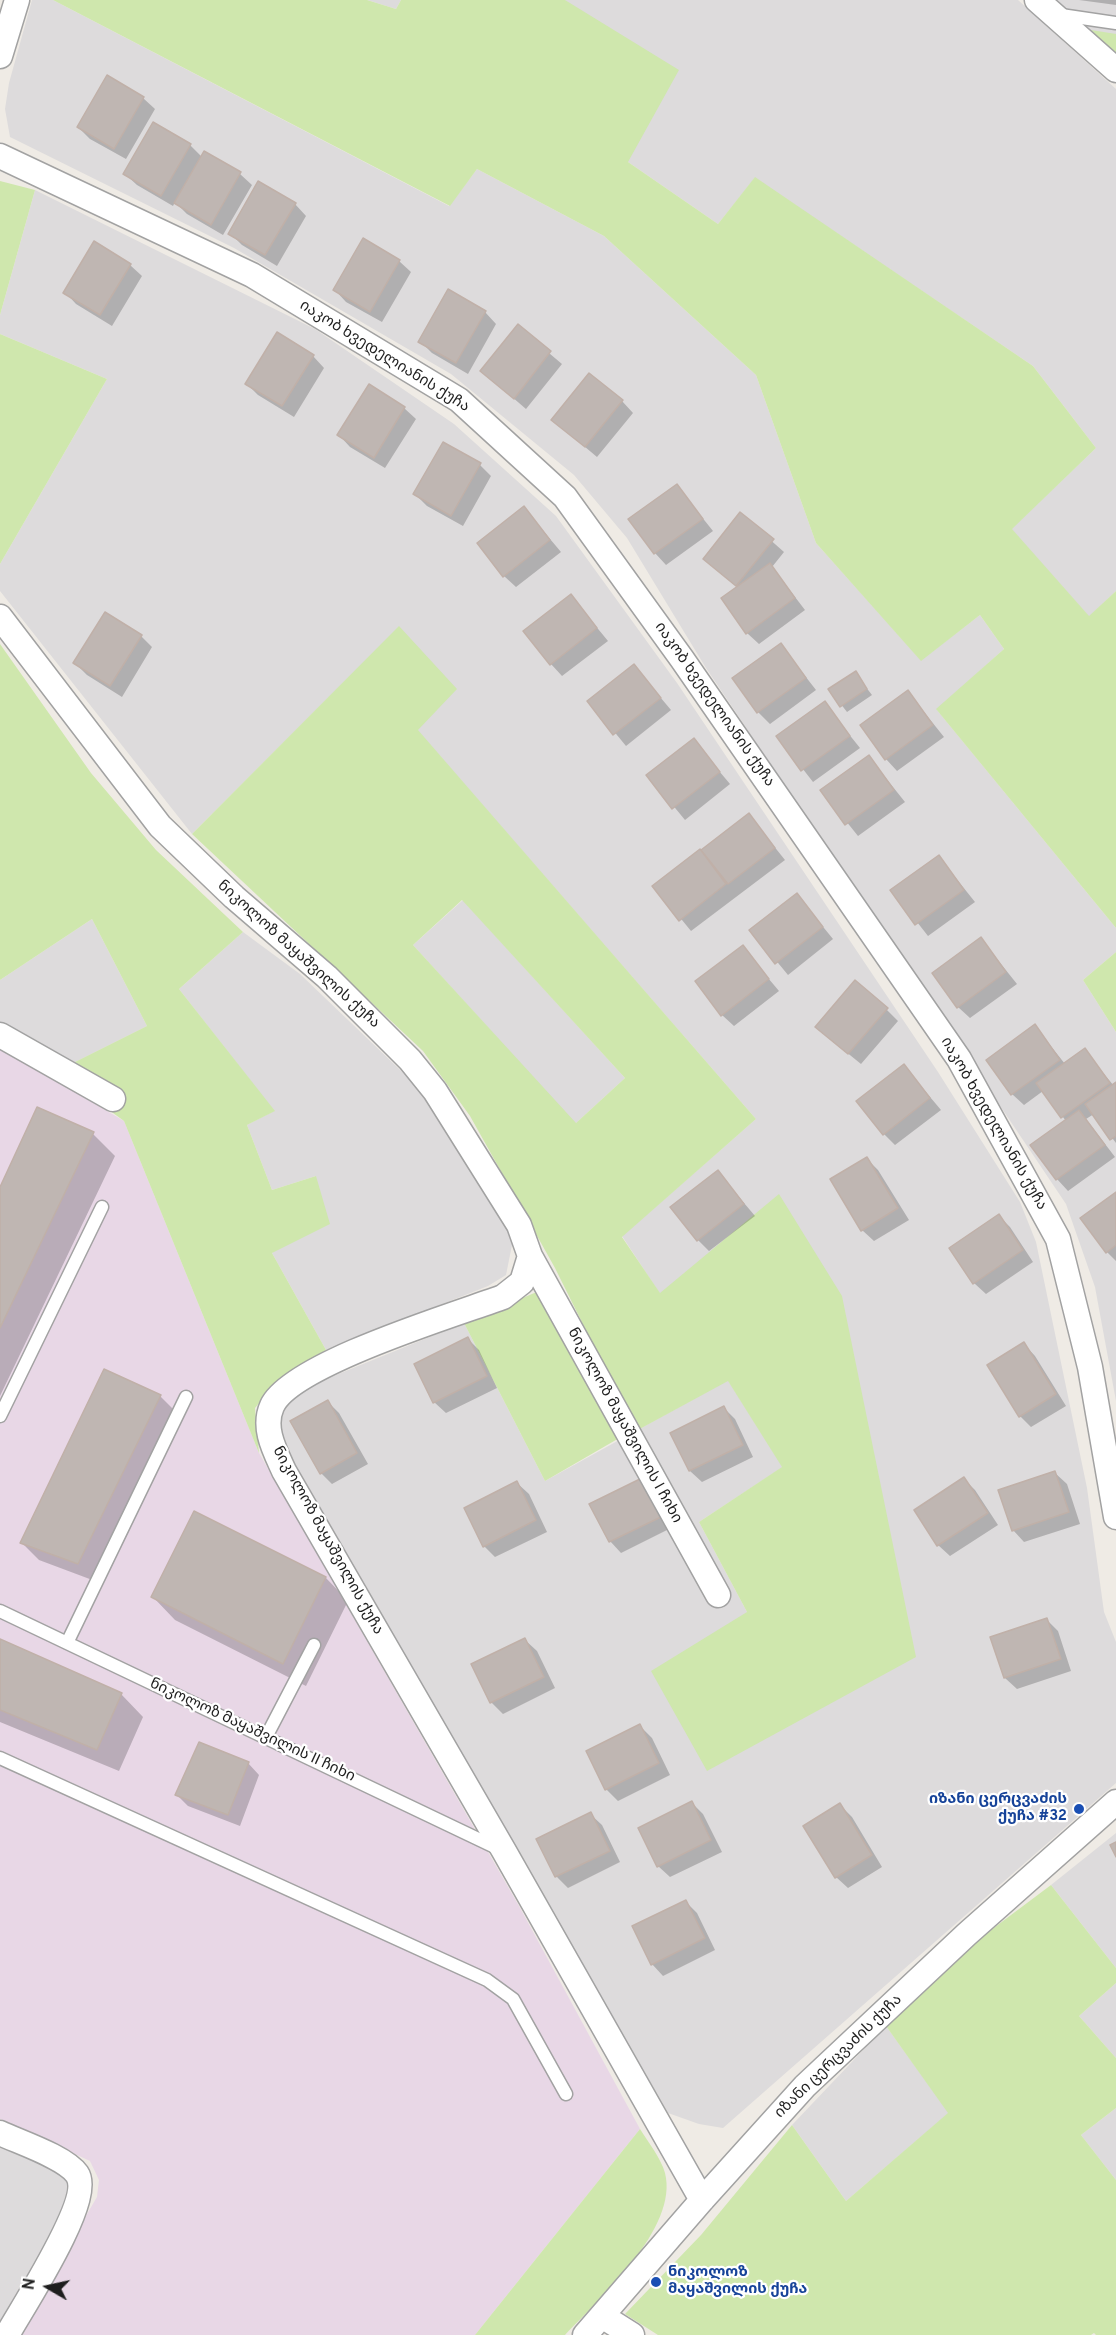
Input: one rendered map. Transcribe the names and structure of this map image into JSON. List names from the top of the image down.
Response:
{
  "streets": {
    "street": [
      "იაკობ ხვედელიანის ქუჩა",
      "ნიკოლოზ მაყაშვილის ქუჩა",
      "ნიკოლოზ მაყაშვილის I ჩიხი",
      "იზანი ცერცვაძის ქუჩა"
    ],
    "lane": ["ნიკოლოზ მაყაშვილის II ჩიხი"]
  },
  "crossings": [
    ["ნიკოლოზ მაყაშვილის ქუჩა", "ნიკოლოზ მაყაშვილის I ჩიხი"],
    ["ნიკოლოზ მაყაშვილის ქუჩა", "ნიკოლოზ მაყაშვილის II ჩიხი"],
    ["ნიკოლოზ მაყაშვილის ქუჩა", "იზანი ცერცვაძის ქუჩა"]
  ],
  "places": ["იზანი ცერცვაძის ქუჩა #32", "ნიკოლოზ მაყაშვილის ქუჩა"],
  "north": "left"
}
